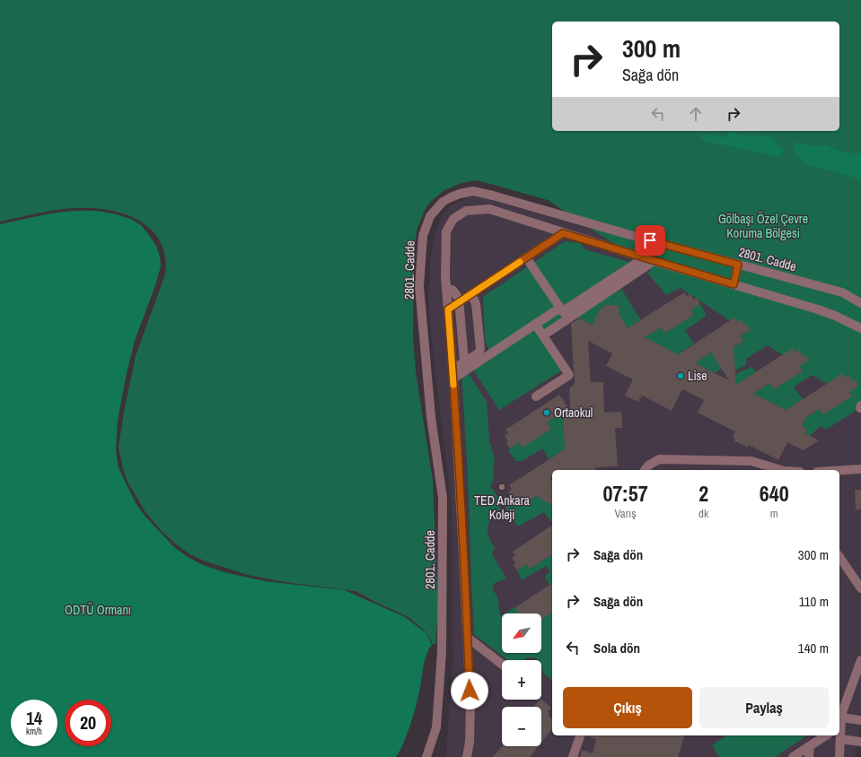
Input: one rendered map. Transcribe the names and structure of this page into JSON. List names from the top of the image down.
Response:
{
  "streets": {
    "street": ["2801. Cadde"]
  },
  "parks": ["Gölbaşı Özel Çevre Koruma Bölgesi", "ODTÜ Ormanı"],
  "places": ["Lise", "Ortaokul", "TED Ankara Koleji"],
  "north": "bottom left",
  "page": {
    "turn": ["300 m", "Sağa dön"],
    "eta": [
      "07:57",
      "Varış",
      "2",
      "dk",
      "640",
      "m"
    ],
    "list": [
      {
        "name": "Sağa dön",
        "value": "300 m"
      },
      {
        "name": "Sağa dön",
        "value": "110 m"
      },
      {
        "name": "Sola dön",
        "value": "140 m"
      }
    ],
    "map_buttons": ["+", "−"],
    "buttons": ["Çıkış", "Paylaş"],
    "speed": "14 km/h",
    "limit": "20"
  }
}
